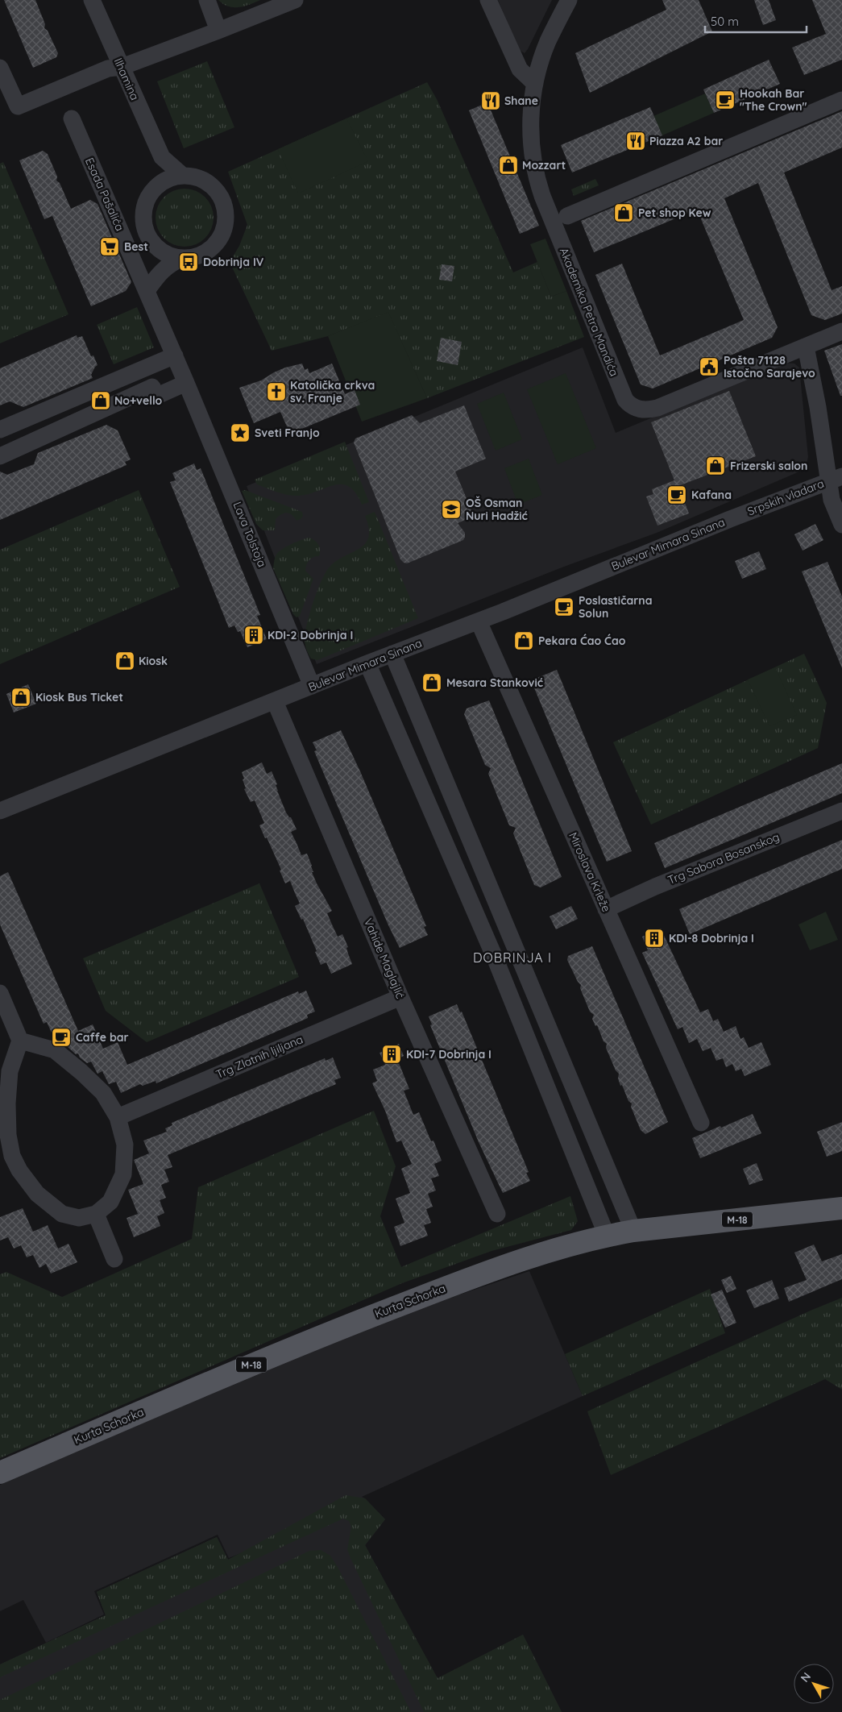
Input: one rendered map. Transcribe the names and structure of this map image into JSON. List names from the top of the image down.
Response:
{
  "streets": {
    "main road": ["M-18", "Kurta Schorka"],
    "street": [
      "Ilhamina",
      "Esada Pašalića",
      "Akademika Petra Mandića",
      "Srpskih vladara",
      "Lava Tolstoja",
      "Bulevar Mimara Sinana",
      "Trg Sabora Bosanskog",
      "Miroslava Krleže",
      "Vahide Maglajlić",
      "Trg Zlatnih ljiljana"
    ]
  },
  "crossings": [
    ["Esada Pašalića", "Lava Tolstoja"],
    ["Srpskih vladara", "Bulevar Mimara Sinana"],
    ["Lava Tolstoja", "Bulevar Mimara Sinana"],
    ["Bulevar Mimara Sinana", "Miroslava Krleže"],
    ["Bulevar Mimara Sinana", "Vahide Maglajlić"],
    ["Trg Sabora Bosanskog", "Miroslava Krleže"],
    ["Vahide Maglajlić", "Trg Zlatnih ljiljana"]
  ],
  "districts": ["DOBRINJA I"],
  "places": {
    "cafe": [
      "Hookah Bar \"The Crown\"",
      "Kafana",
      "Poslastičarna Solun",
      "Caffe bar"
    ],
    "restaurant": ["Shane", "Piazza A2 bar"],
    "shop": [
      "Mozzart",
      "Pet shop Kew",
      "No+vello",
      "Frizerski salon",
      "Pekara Ćao Ćao",
      "Kiosk",
      "Mesara Stanković",
      "Kiosk Bus Ticket"
    ],
    "supermarket": ["Best"],
    "bus stop": ["Dobrinja IV"],
    "public building": ["Pošta 71128 Istočno Sarajevo"],
    "church": ["Katolička crkva sv. Franje"],
    "place": ["Sveti Franjo"],
    "school or university": ["OŠ Osman Nuri Hadžić"],
    "building": ["KDI-2 Dobrinja I", "KDI-8 Dobrinja I", "KDI-7 Dobrinja I"]
  },
  "scale_bar": "50 m",
  "north": "top left"
}
